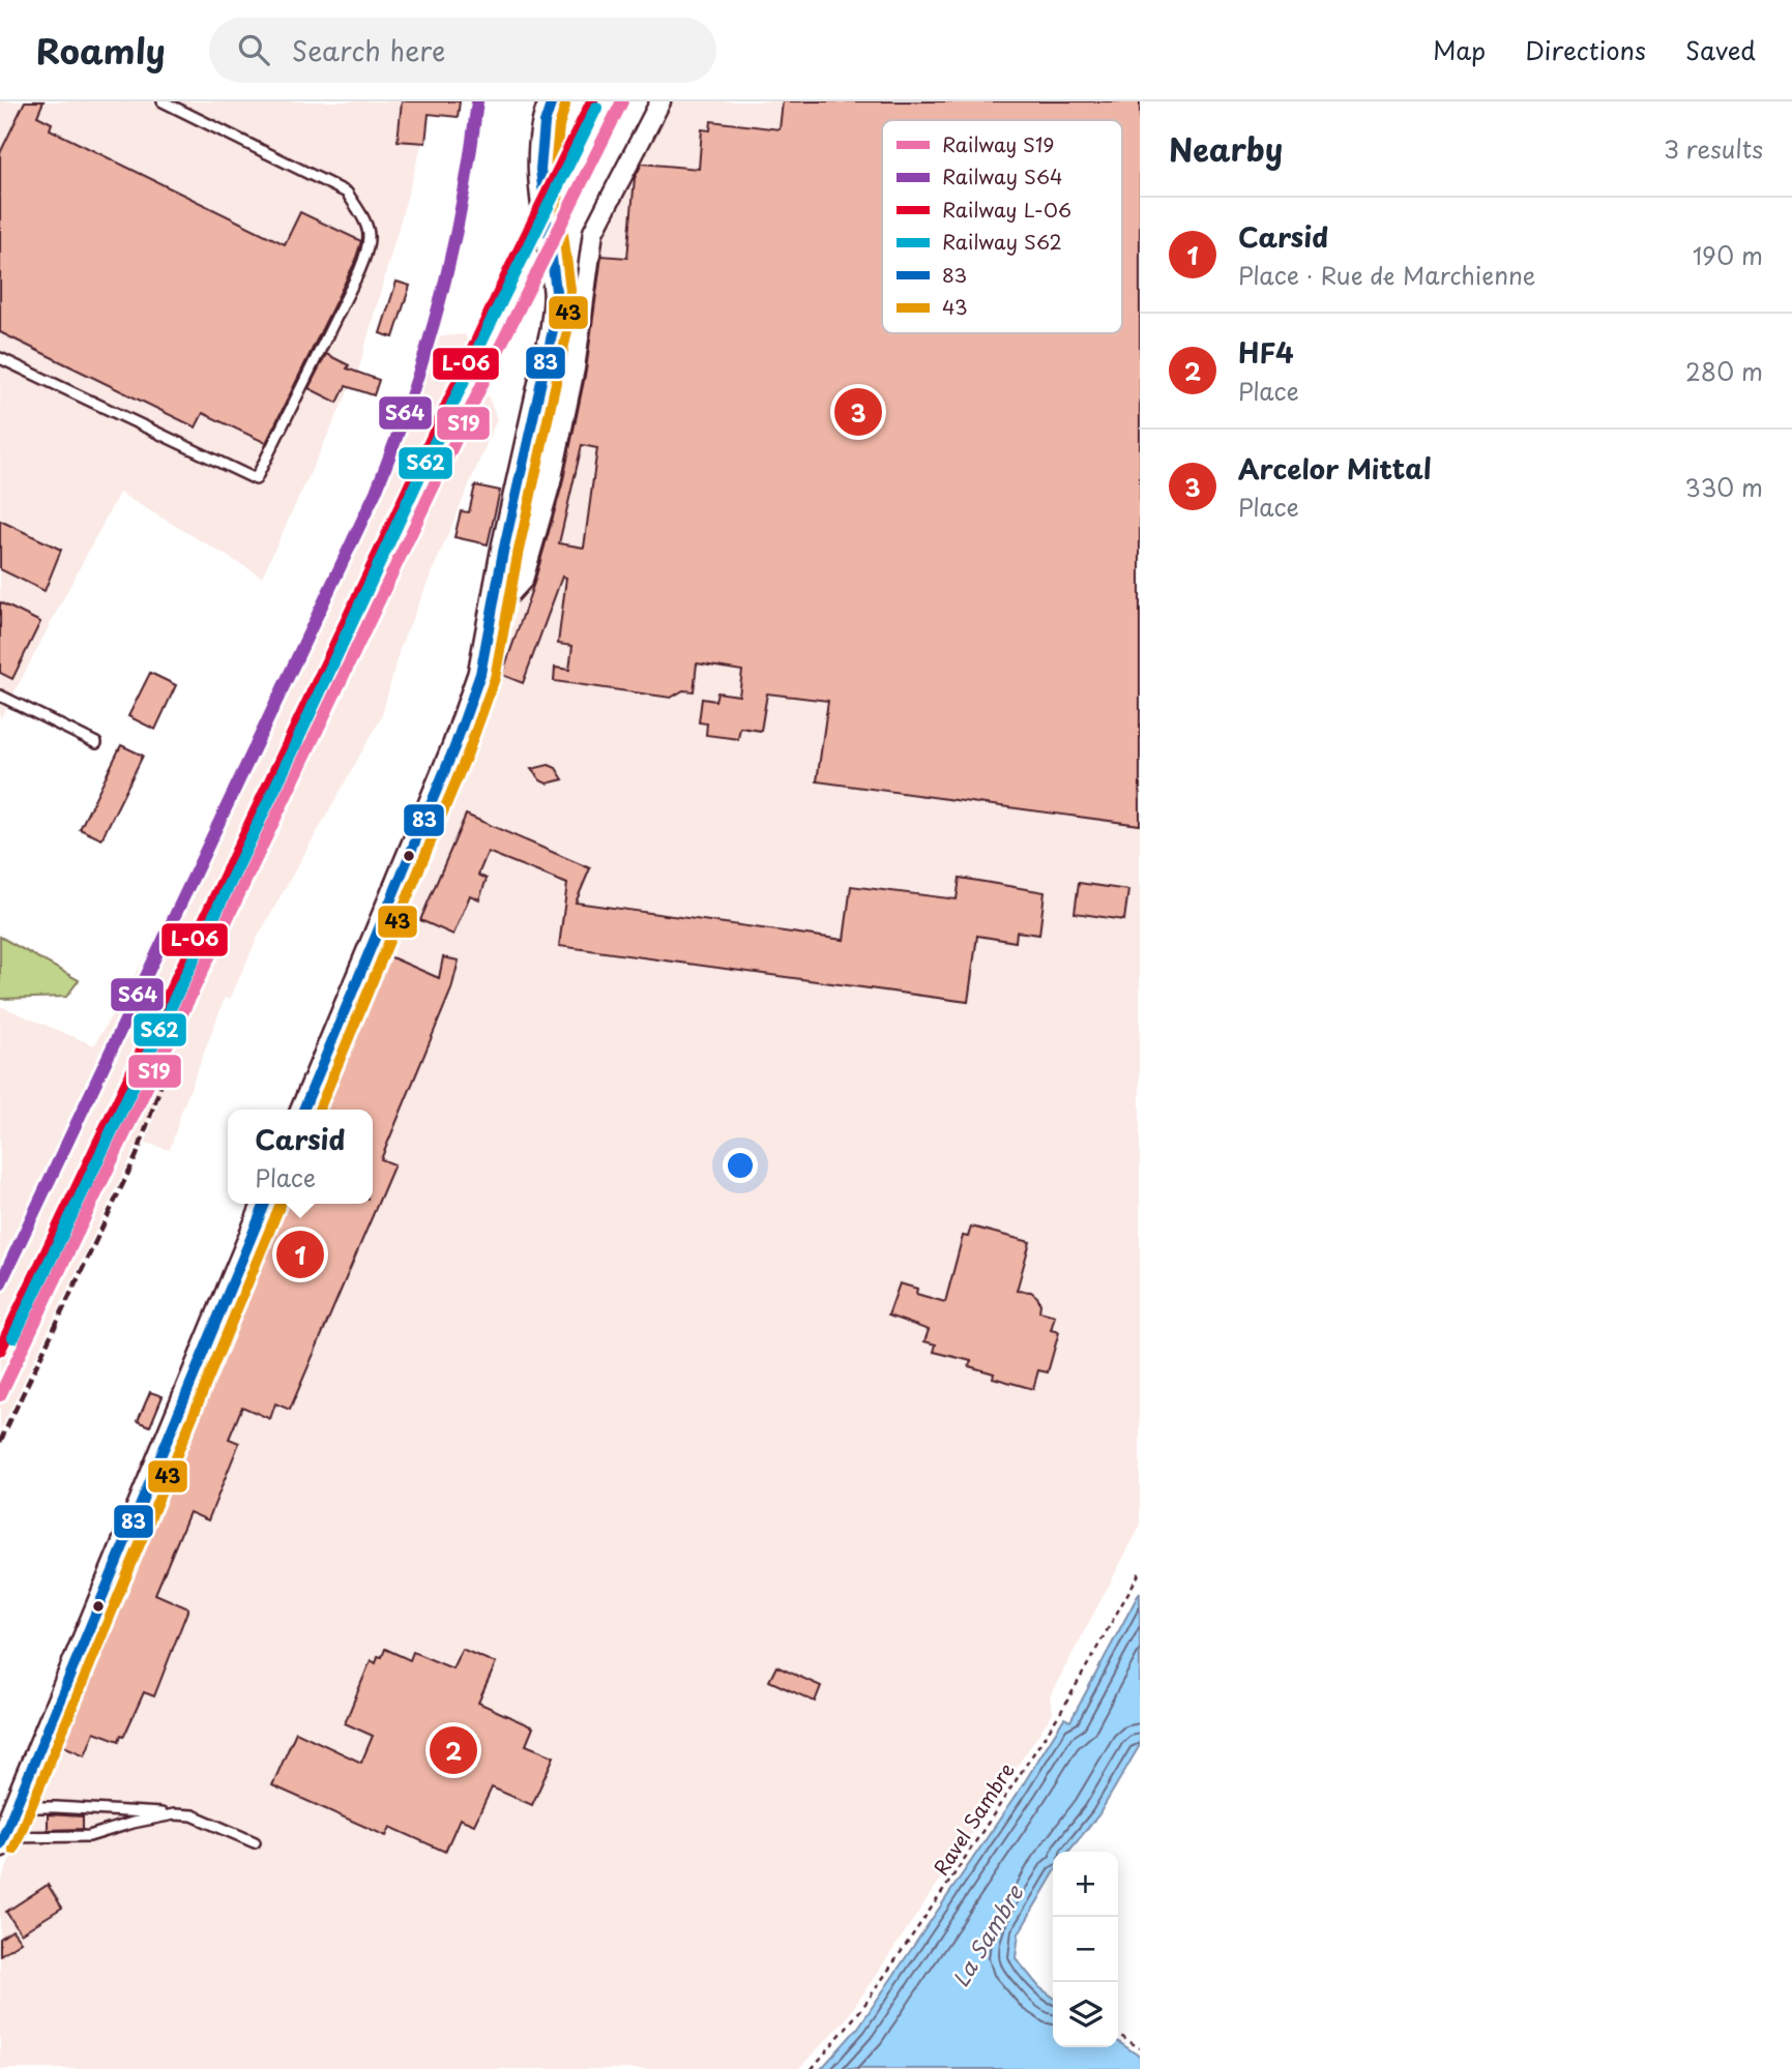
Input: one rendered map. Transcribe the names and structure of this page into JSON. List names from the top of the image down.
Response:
{
  "streets": {
    "path": ["Ravel Sambre"]
  },
  "water": ["La Sambre"],
  "lines": [
    "rail line S19",
    "rail line S64",
    "rail line L-06",
    "transit line 83",
    "transit line 43",
    "rail line S62"
  ],
  "legend": [
    "Railway S19",
    "Railway S64",
    "Railway L-06",
    "Railway S62",
    "83",
    "43"
  ],
  "page": {
    "header": "Roamly",
    "search": "Search here",
    "nav": ["Map", "Directions", "Saved"],
    "heading": ["Nearby", "3 results"],
    "list": [
      {
        "mark": "1",
        "name": "Carsid",
        "note": "Place · Rue de Marchienne",
        "value": "190 m"
      },
      {
        "mark": "2",
        "name": "HF4",
        "note": "Place",
        "value": "280 m"
      },
      {
        "mark": "3",
        "name": "Arcelor Mittal",
        "note": "Place",
        "value": "330 m"
      }
    ],
    "pins": ["3", "1", "2"],
    "popup": ["Carsid", "Place"],
    "map_buttons": ["+", "−"]
  }
}
